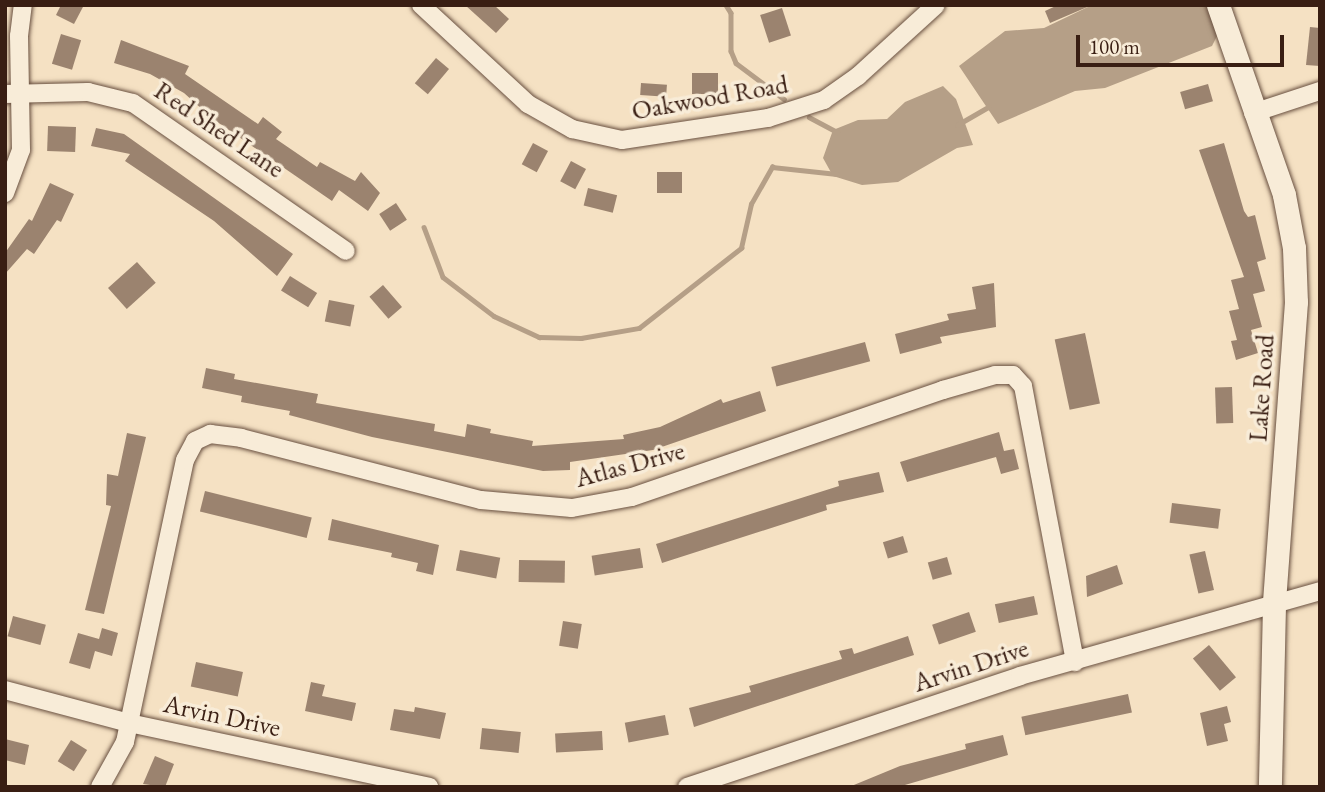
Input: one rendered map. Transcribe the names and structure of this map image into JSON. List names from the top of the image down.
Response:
{
  "streets": {
    "street": [
      "Oakwood Road",
      "Red Shed Lane",
      "Lake Road",
      "Atlas Drive",
      "Arvin Drive"
    ]
  },
  "crossings": [
    ["Lake Road", "Arvin Drive"],
    ["Atlas Drive", "Arvin Drive"]
  ],
  "scale_bar": "100 m"
}
